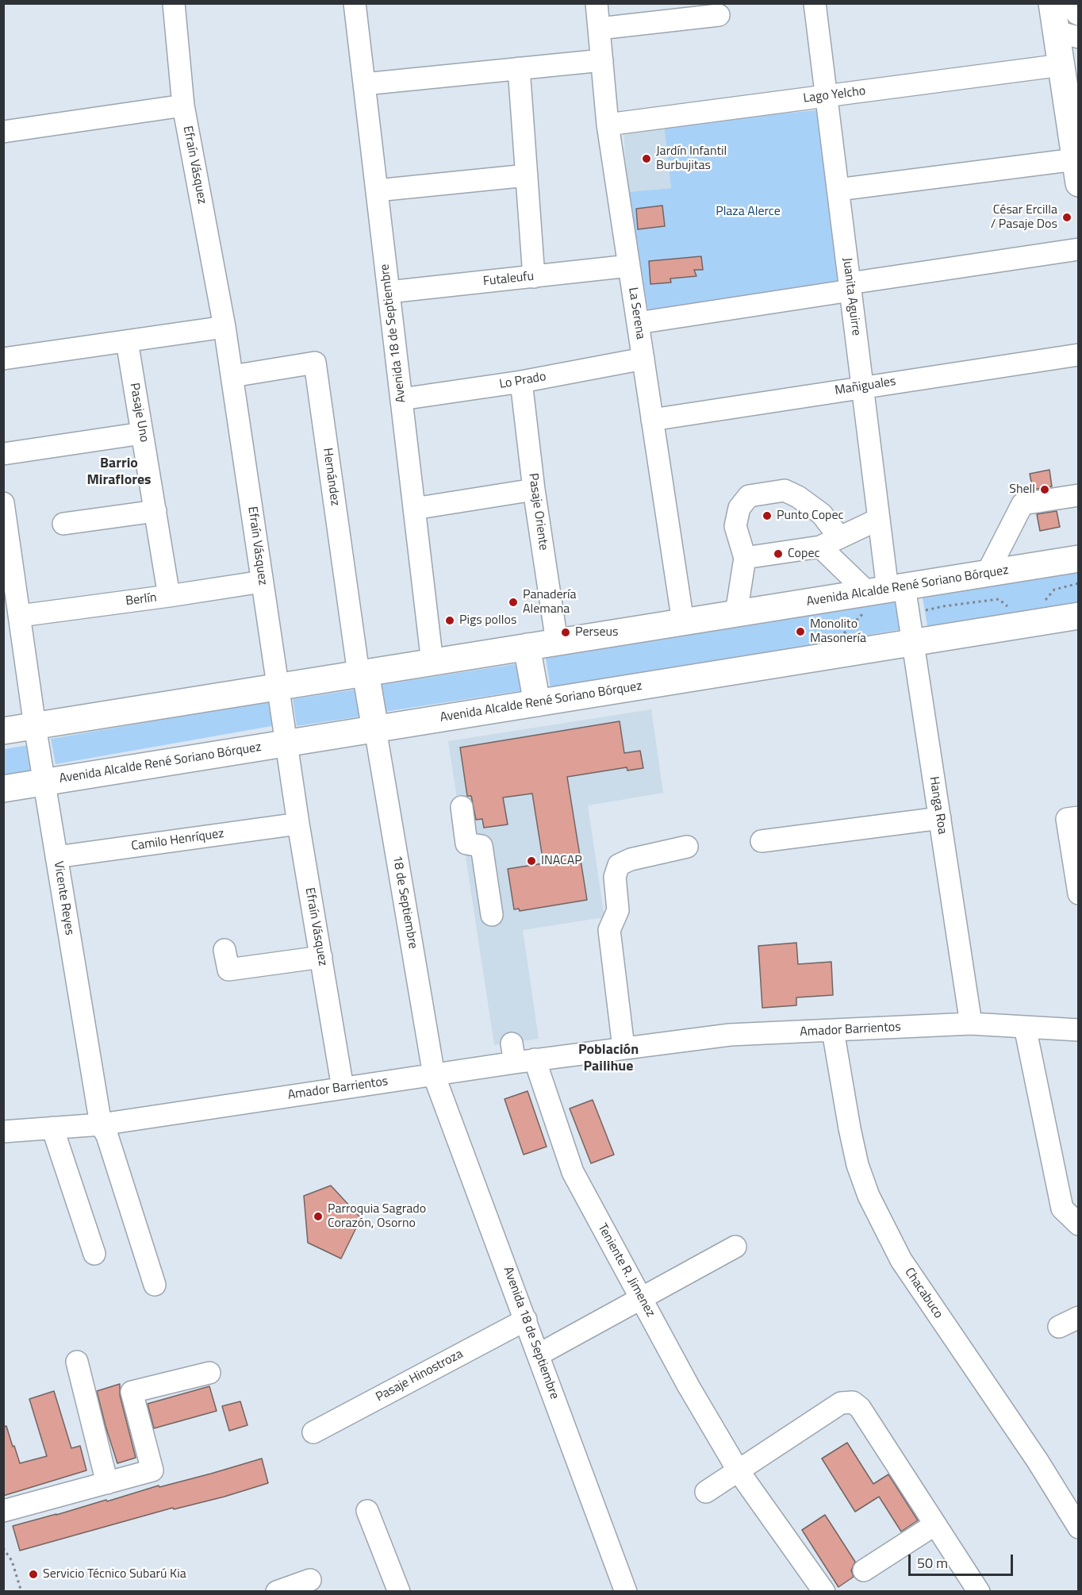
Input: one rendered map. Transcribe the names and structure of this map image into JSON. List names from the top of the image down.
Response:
{
  "streets": {
    "main road": ["Avenida Alcalde René Soriano Bórquez"],
    "street": [
      "Lago Yelcho",
      "Efraín Vásquez",
      "Futaleufu",
      "Juanita Aguirre",
      "La Serena",
      "Avenida 18 de Septiembre",
      "Lo Prado",
      "Mañiguales",
      "Pasaje Uno",
      "Hernández",
      "Pasaje Oriente",
      "Berlín",
      "Hanga Roa",
      "Camilo Henríquez",
      "Vicente Reyes",
      "18 de Septiembre",
      "Amador Barrientos",
      "Teniente R. Jimenez",
      "Chacabuco",
      "Pasaje Hinostroza"
    ]
  },
  "crossings": [
    ["Lago Yelcho", "Juanita Aguirre"],
    ["Lago Yelcho", "La Serena"],
    ["Efraín Vásquez", "Hernández"],
    ["Efraín Vásquez", "Avenida Alcalde René Soriano Bórquez"],
    ["Efraín Vásquez", "Berlín"],
    ["Efraín Vásquez", "Camilo Henríquez"],
    ["Efraín Vásquez", "Amador Barrientos"],
    ["Futaleufu", "La Serena"],
    ["Futaleufu", "Avenida 18 de Septiembre"],
    ["Juanita Aguirre", "Mañiguales"],
    ["Juanita Aguirre", "Avenida Alcalde René Soriano Bórquez"],
    ["Juanita Aguirre", "Hanga Roa"],
    ["La Serena", "Lo Prado"],
    ["La Serena", "Mañiguales"],
    ["La Serena", "Avenida Alcalde René Soriano Bórquez"],
    ["Avenida 18 de Septiembre", "Lo Prado"],
    ["Avenida 18 de Septiembre", "Avenida Alcalde René Soriano Bórquez"],
    ["Avenida 18 de Septiembre", "18 de Septiembre"],
    ["Avenida 18 de Septiembre", "Amador Barrientos"],
    ["Avenida 18 de Septiembre", "Pasaje Hinostroza"],
    ["Lo Prado", "Pasaje Oriente"],
    ["Pasaje Uno", "Berlín"],
    ["Hernández", "Avenida Alcalde René Soriano Bórquez"],
    ["Pasaje Oriente", "Avenida Alcalde René Soriano Bórquez"],
    ["Avenida Alcalde René Soriano Bórquez", "Hanga Roa"],
    ["Avenida Alcalde René Soriano Bórquez", "Vicente Reyes"],
    ["Avenida Alcalde René Soriano Bórquez", "18 de Septiembre"],
    ["Berlín", "Vicente Reyes"],
    ["Hanga Roa", "Amador Barrientos"],
    ["Camilo Henríquez", "Vicente Reyes"],
    ["Vicente Reyes", "Amador Barrientos"],
    ["18 de Septiembre", "Amador Barrientos"],
    ["Amador Barrientos", "Teniente R. Jimenez"],
    ["Amador Barrientos", "Chacabuco"]
  ],
  "districts": ["Barrio Miraflores", "Población Pailihue"],
  "parks": ["Plaza Alerce"],
  "places": [
    "Jardín Infantil Burbujitas",
    "César Ercilla / Pasaje Dos",
    "Shell",
    "Punto Copec",
    "Copec",
    "Panadería Alemana",
    "Pigs pollos",
    "Monolito Masonería",
    "Perseus",
    "INACAP",
    "Parroquia Sagrado Corazón, Osorno",
    "Servicio Técnico Subarú Kia"
  ],
  "scale_bar": "50 m"
}
